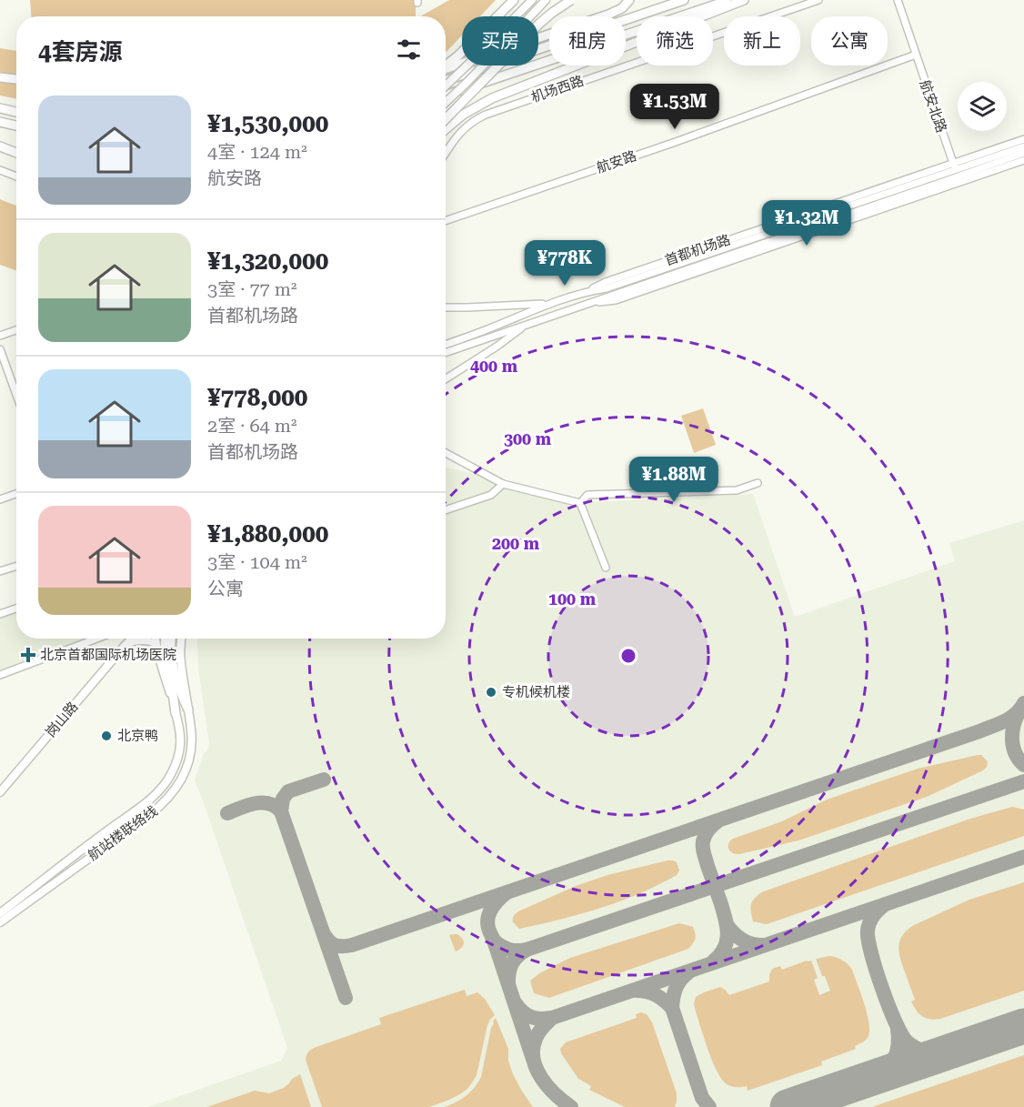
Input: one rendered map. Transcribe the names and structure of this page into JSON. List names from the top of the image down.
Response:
{
  "streets": {
    "main road": ["岗山路", "航站楼联络线"],
    "street": [
      "机场西路",
      "航安北路",
      "航安路",
      "首都机场路"
    ]
  },
  "crossings": [
    ["航安北路", "航安路"],
    ["航安北路", "首都机场路"]
  ],
  "places": {
    "health": ["北京首都国际机场医院"],
    "other": ["专机候机楼", "北京鸭"]
  },
  "page": {
    "chip": [
      "买房",
      "租房",
      "筛选",
      "新上",
      "公寓"
    ],
    "heading": "4套房源",
    "list": [
      {
        "name": "¥1,530,000",
        "note": "4室 · 124 m² · 航安路"
      },
      {
        "name": "¥1,320,000",
        "note": "3室 · 77 m² · 首都机场路"
      },
      {
        "name": "¥778,000",
        "note": "2室 · 64 m² · 首都机场路"
      },
      {
        "name": "¥1,880,000",
        "note": "3室 · 104 m² · 公寓"
      }
    ],
    "price": [
      "¥1.53M",
      "¥1.32M",
      "¥778K",
      "¥1.88M"
    ]
  },
  "rings": [
    "400 m",
    "300 m",
    "200 m",
    "100 m"
  ]
}
